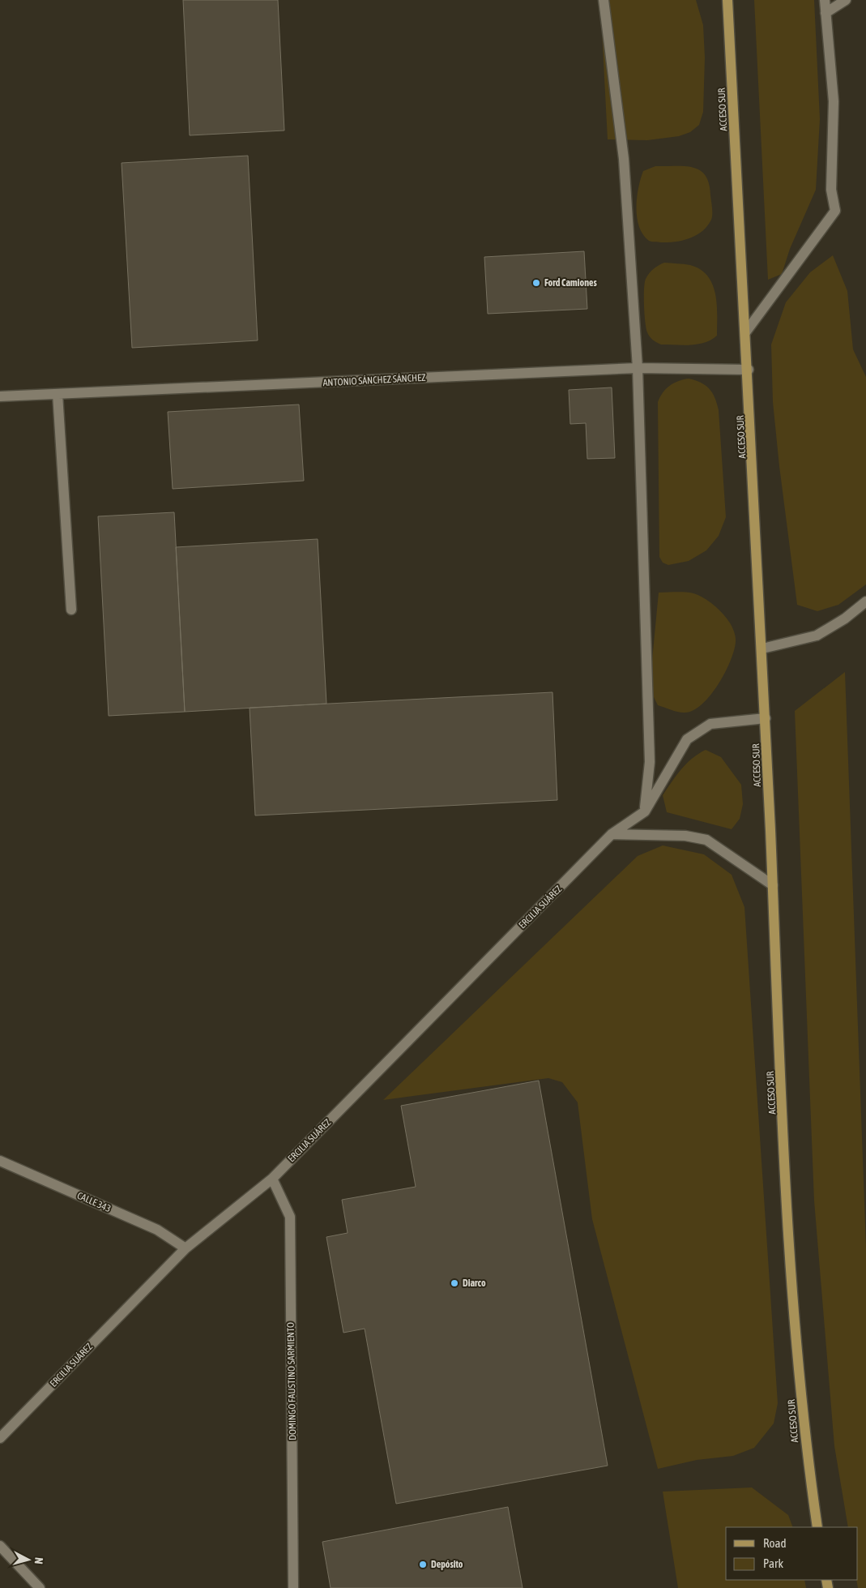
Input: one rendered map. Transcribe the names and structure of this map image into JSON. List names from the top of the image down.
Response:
{
  "streets": {
    "main road": ["ACCESO SUR"],
    "street": [
      "ANTONIO SÁNCHEZ SÁNCHEZ",
      "ERCILIA SUÁREZ",
      "CALLE 343",
      "DOMINGO FAUSTINO SARMIENTO"
    ]
  },
  "crossings": [
    ["ACCESO SUR", "ANTONIO SÁNCHEZ SÁNCHEZ"],
    ["ACCESO SUR", "ERCILIA SUÁREZ"],
    ["ERCILIA SUÁREZ", "CALLE 343"],
    ["ERCILIA SUÁREZ", "DOMINGO FAUSTINO SARMIENTO"]
  ],
  "places": ["Ford Camiones", "Diarco", "Depósito"],
  "legend": ["Road", "Park"],
  "north": "right"
}
